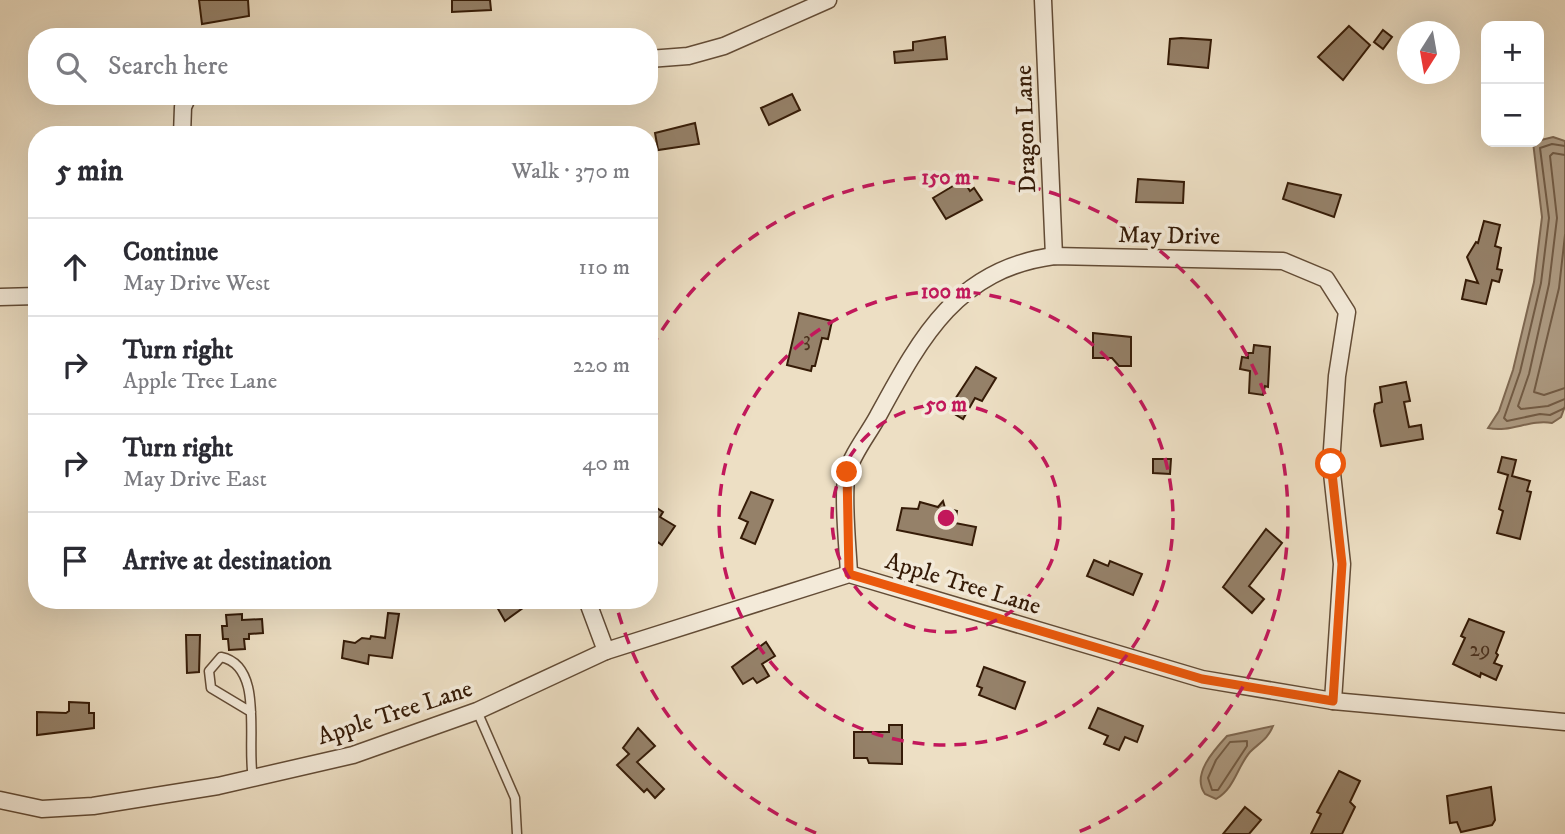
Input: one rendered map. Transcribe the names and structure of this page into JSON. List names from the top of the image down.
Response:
{
  "streets": {
    "street": ["Dragon Lane", "May Drive", "Apple Tree Lane"]
  },
  "crossings": [
    ["Dragon Lane", "May Drive"],
    ["May Drive", "Apple Tree Lane"]
  ],
  "house_numbers": ["3", "29"],
  "north": "bottom",
  "page": {
    "map_buttons": ["+", "−"],
    "search": "Search here",
    "heading": ["5 min", "Walk · 370 m"],
    "list": [
      ["Continue", "May Drive West", "110 m"],
      ["Turn right", "Apple Tree Lane", "220 m"],
      ["Turn right", "May Drive East", "40 m"],
      "Arrive at destination"
    ]
  },
  "rings": ["150 m", "100 m", "50 m"]
}
